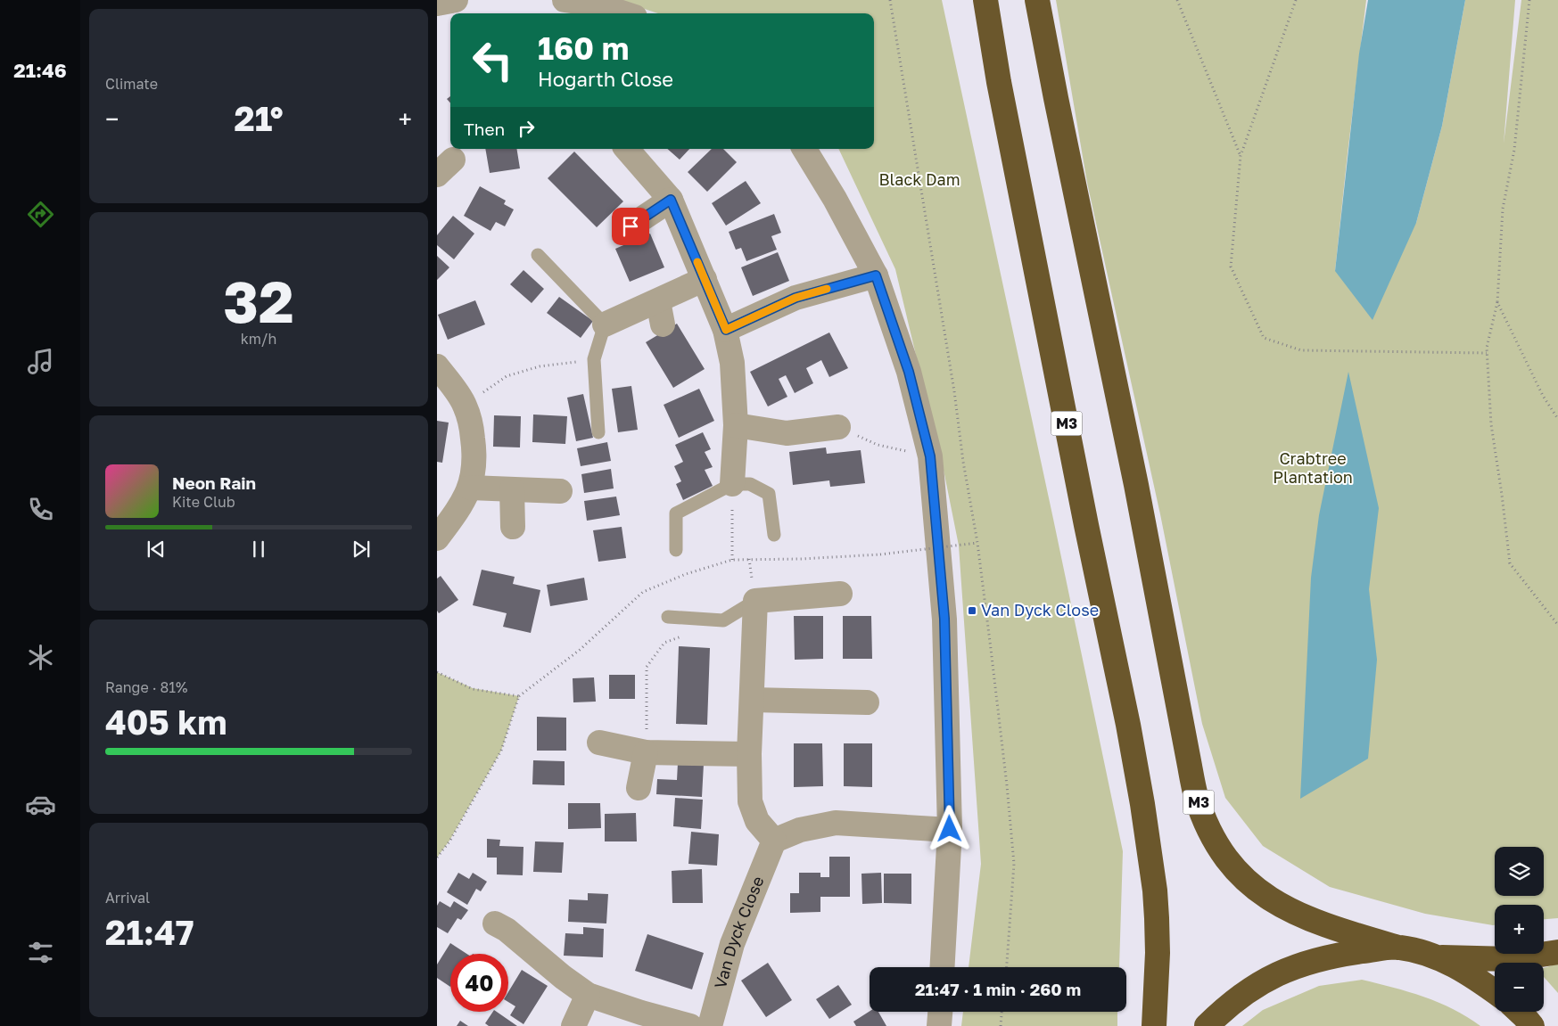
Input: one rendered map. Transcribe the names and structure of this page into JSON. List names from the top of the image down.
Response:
{
  "streets": {
    "highway": ["M3"],
    "street": ["Van Dyck Close"]
  },
  "parks": ["Black Dam", "Crabtree Plantation"],
  "places": {
    "transit": ["Van Dyck Close"]
  },
  "page": {
    "tabs": "21:46",
    "tile": [
      "Climate",
      ["32", "km/h"],
      ["Range · 81%", "405 km"],
      ["Arrival", "21:47"]
    ],
    "turn": ["160 m", "Hogarth Close"],
    "heat": ["−", "21°", "+"],
    "then": "Then",
    "song": ["Neon Rain", "Kite Club"],
    "map_buttons": ["+", "−"],
    "limit": "40",
    "trip": "21:47 · 1 min · 260 m"
  }
}
